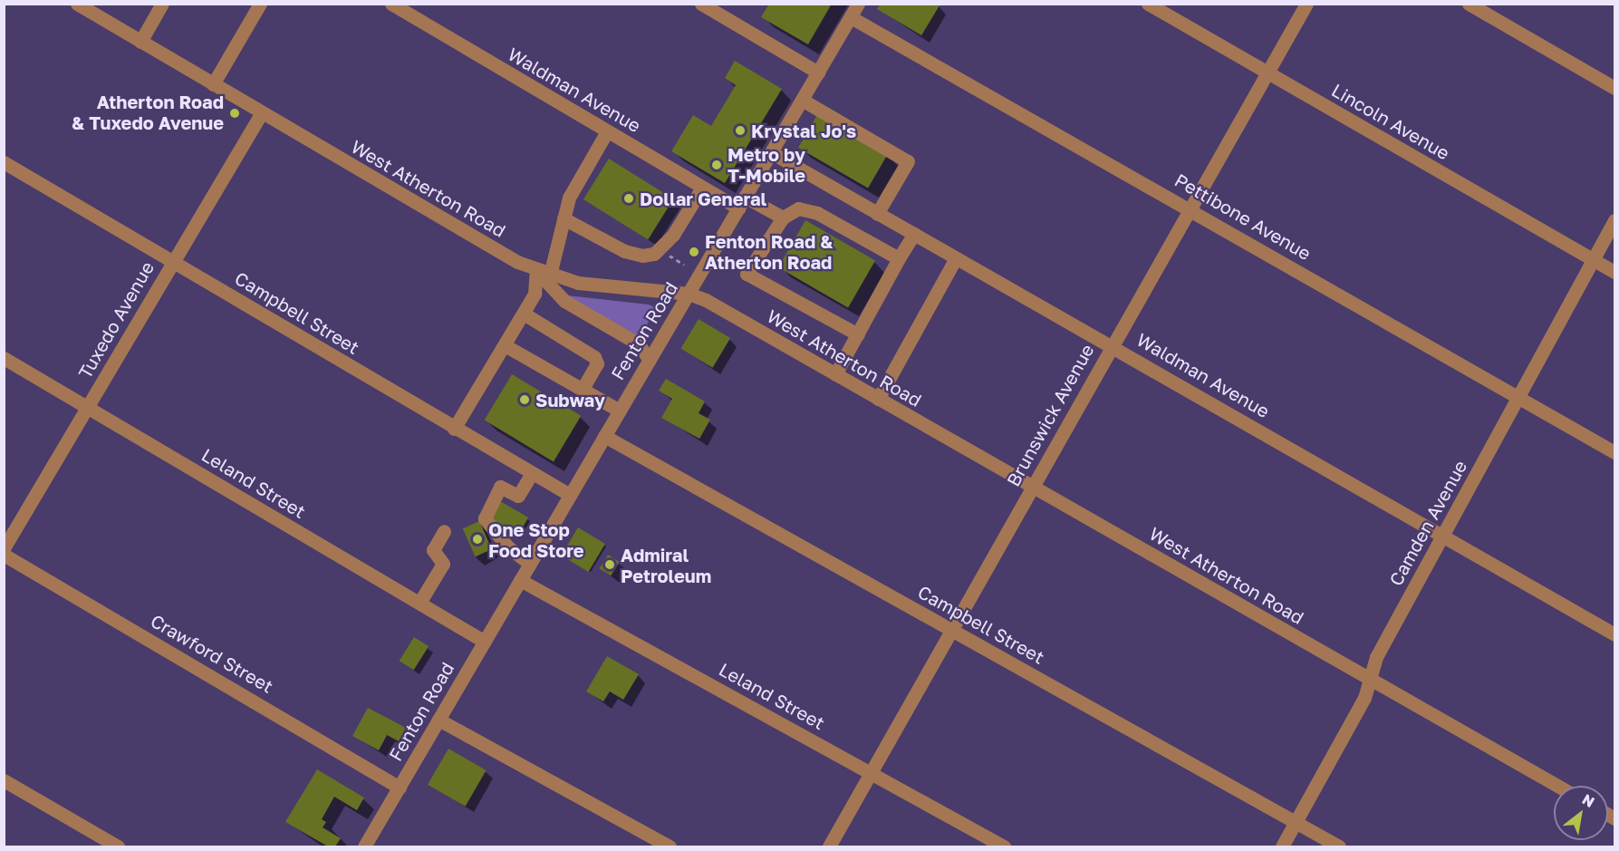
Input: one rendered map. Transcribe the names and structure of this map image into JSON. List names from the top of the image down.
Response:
{
  "streets": {
    "street": [
      "Waldman Avenue",
      "Lincoln Avenue",
      "West Atherton Road",
      "Pettibone Avenue",
      "Campbell Street",
      "Tuxedo Avenue",
      "Fenton Road",
      "Brunswick Avenue",
      "Leland Street",
      "Camden Avenue",
      "Crawford Street"
    ]
  },
  "crossings": [
    ["Waldman Avenue", "Fenton Road"],
    ["Waldman Avenue", "Brunswick Avenue"],
    ["Waldman Avenue", "Camden Avenue"],
    ["Lincoln Avenue", "Brunswick Avenue"],
    ["Lincoln Avenue", "Camden Avenue"],
    ["West Atherton Road", "Tuxedo Avenue"],
    ["West Atherton Road", "Fenton Road"],
    ["West Atherton Road", "Brunswick Avenue"],
    ["West Atherton Road", "Camden Avenue"],
    ["Pettibone Avenue", "Fenton Road"],
    ["Pettibone Avenue", "Brunswick Avenue"],
    ["Pettibone Avenue", "Camden Avenue"],
    ["Campbell Street", "Tuxedo Avenue"],
    ["Campbell Street", "Fenton Road"],
    ["Campbell Street", "Brunswick Avenue"],
    ["Campbell Street", "Camden Avenue"],
    ["Tuxedo Avenue", "Leland Street"],
    ["Fenton Road", "Leland Street"],
    ["Fenton Road", "Crawford Street"],
    ["Brunswick Avenue", "Leland Street"]
  ],
  "places": [
    "Atherton Road & Tuxedo Avenue",
    "Krystal Jo's",
    "Metro by T-Mobile",
    "Dollar General",
    "Fenton Road & Atherton Road",
    "Subway",
    "One Stop Food Store",
    "Admiral Petroleum"
  ],
  "north": "top right"
}
